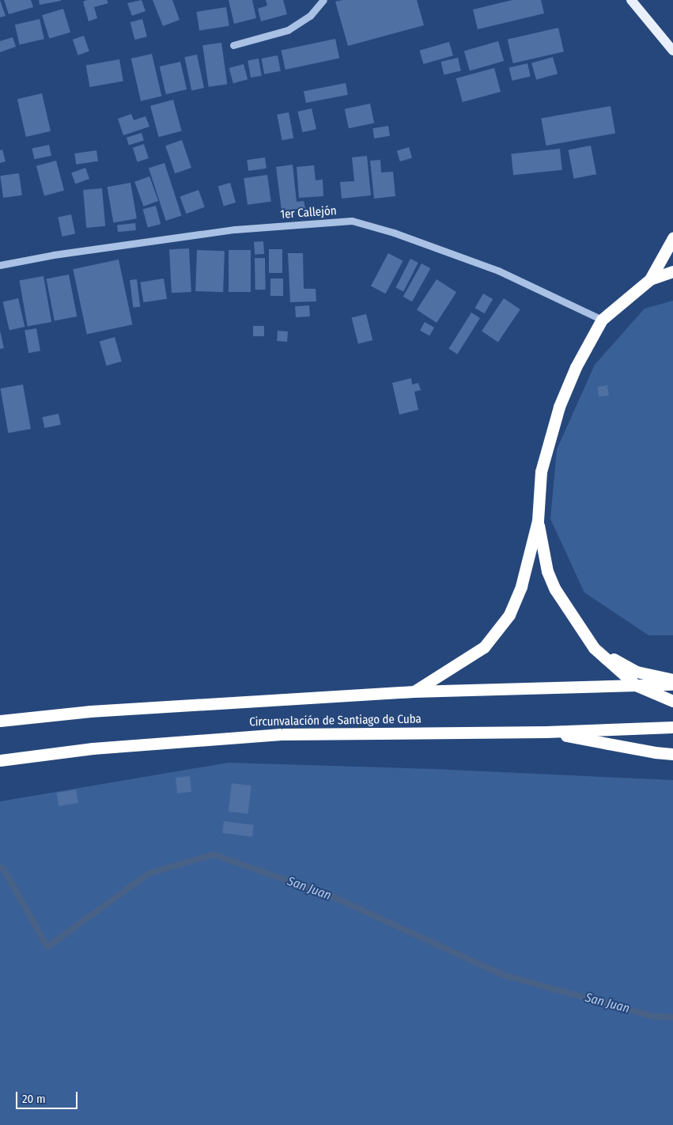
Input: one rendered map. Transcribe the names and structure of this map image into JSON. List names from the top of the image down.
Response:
{
  "streets": {
    "highway": ["Circunvalación de Santiago de Cuba"],
    "street": ["1er Callejón"]
  },
  "water": ["San Juan"],
  "scale_bar": "20 m"
}
